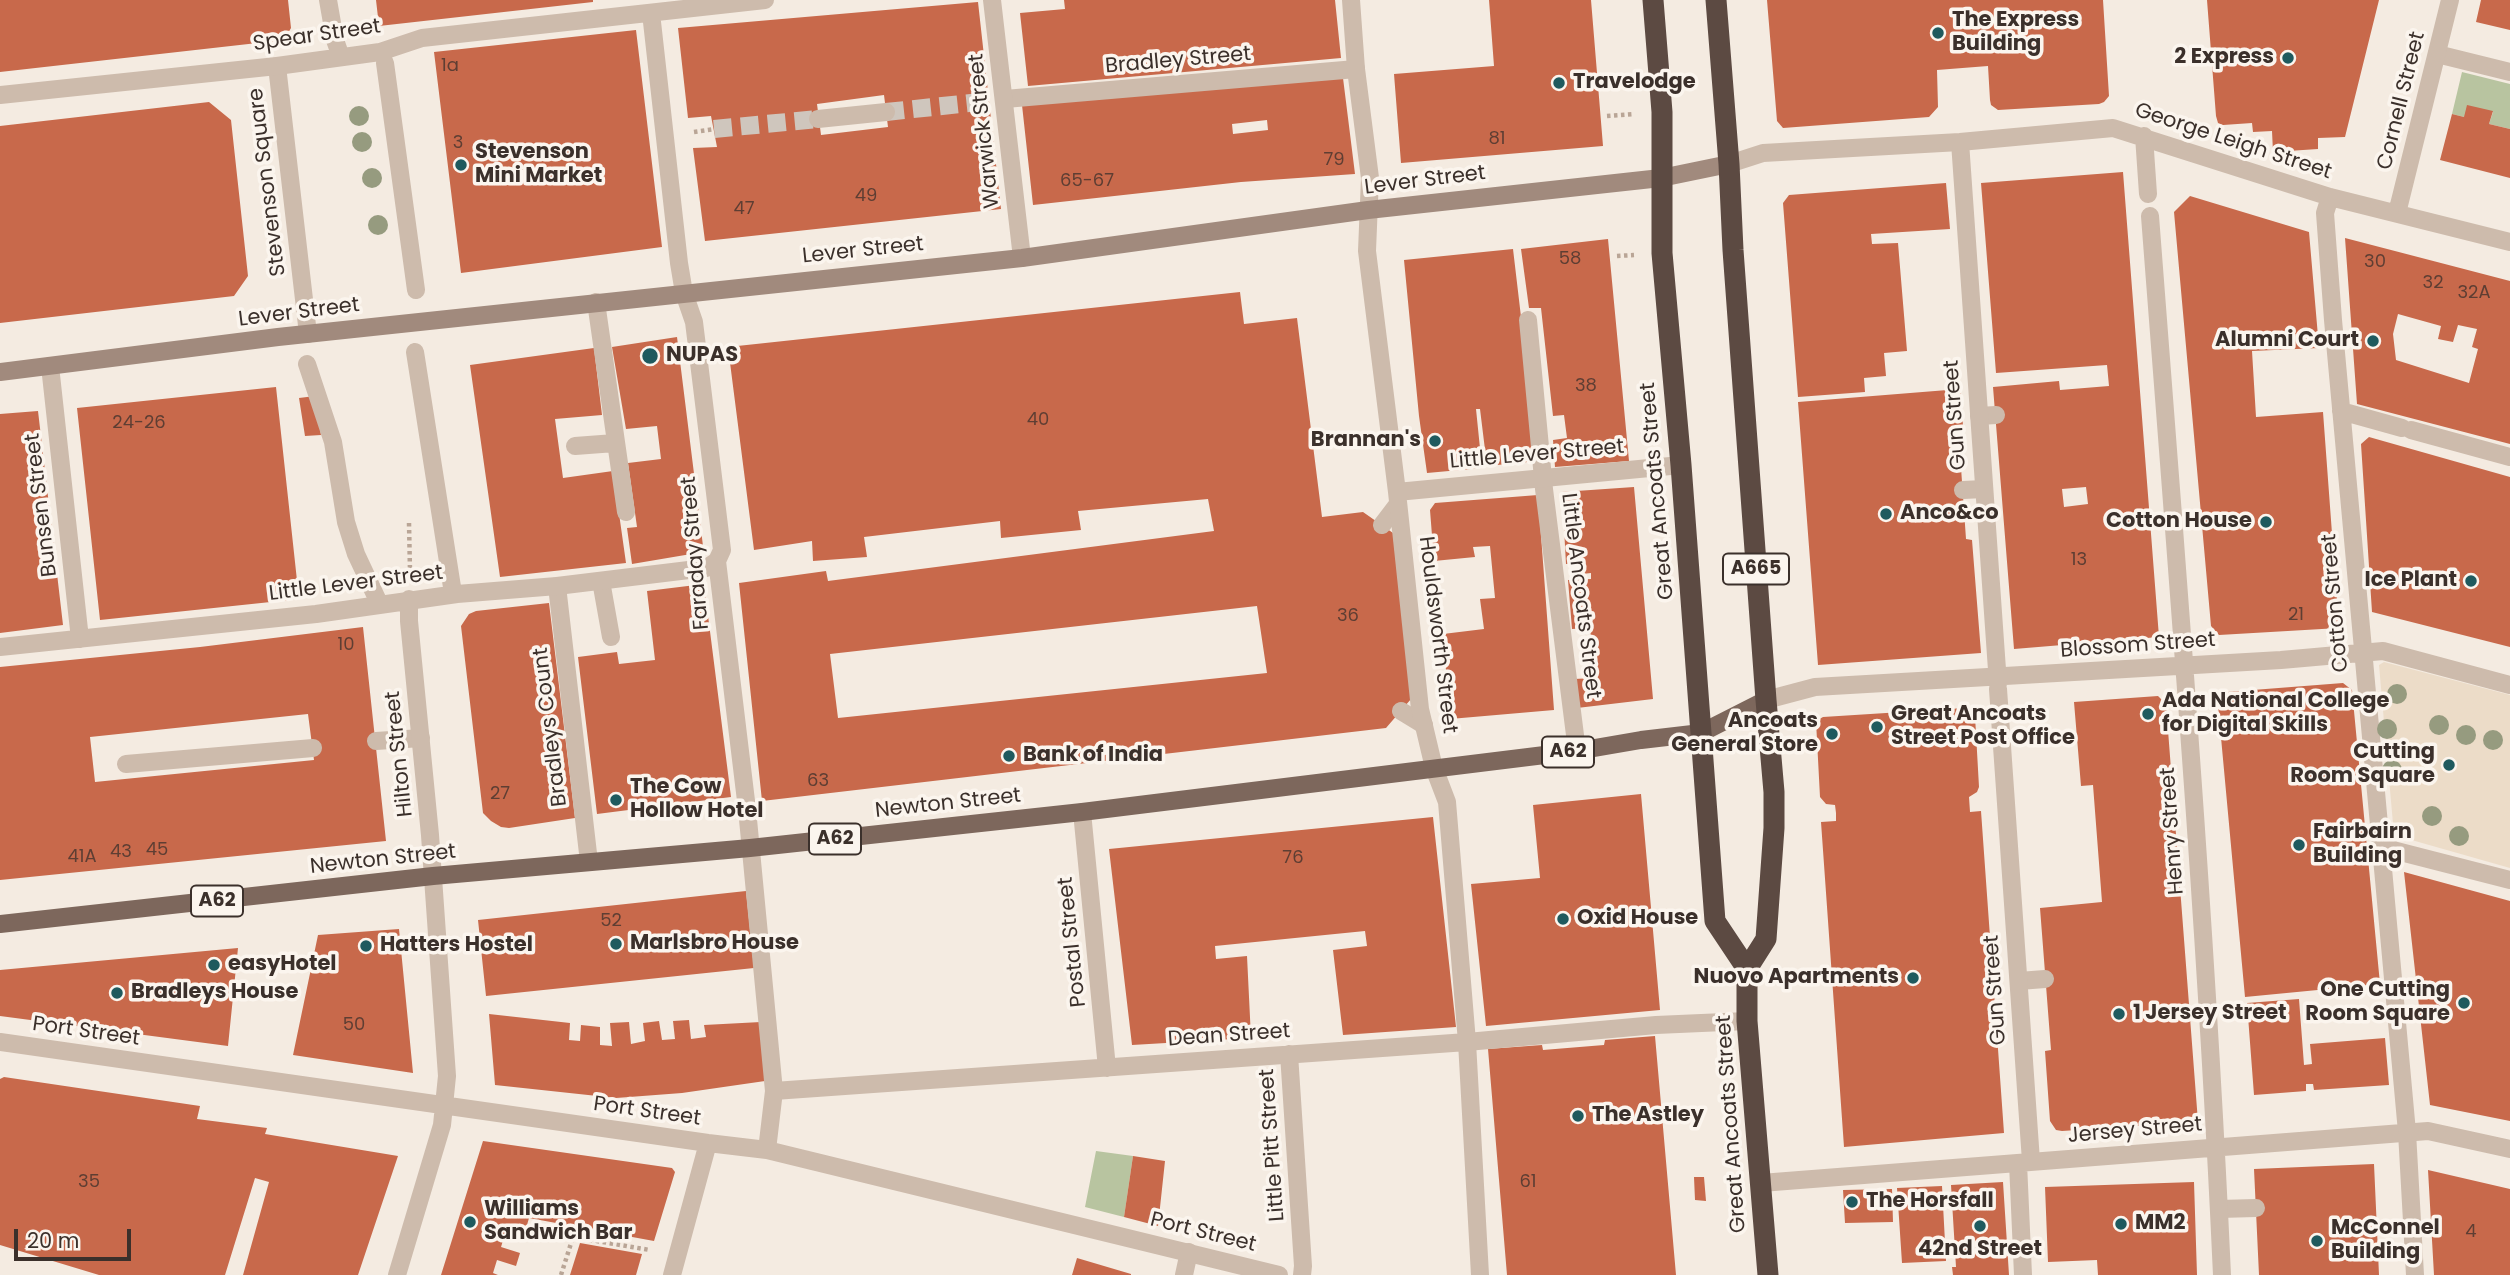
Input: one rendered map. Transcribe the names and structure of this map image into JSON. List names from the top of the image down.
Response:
{
  "streets": {
    "highway": ["Great Ancoats Street", "A665"],
    "main road": ["A62", "Newton Street"],
    "street": [
      "Spear Street",
      "Bradley Street",
      "Cornell Street",
      "Warwick Street",
      "George Leigh Street",
      "Lever Street",
      "Stevenson Square",
      "Gun Street",
      "Little Lever Street",
      "Bunsen Street",
      "Faraday Street",
      "Little Ancoats Street",
      "Cotton Street",
      "Houldsworth Street",
      "Blossom Street",
      "Bradleys Count",
      "Hilton Street",
      "Henry Street",
      "Postal Street",
      "Port Street",
      "Dean Street",
      "Jersey Street",
      "Little Pitt Street"
    ]
  },
  "crossings": [
    ["Spear Street", "Stevenson Square"],
    ["Spear Street", "Faraday Street"],
    ["Bradley Street", "Warwick Street"],
    ["Bradley Street", "Houldsworth Street"],
    ["Cornell Street", "George Leigh Street"],
    ["Warwick Street", "Lever Street"],
    ["George Leigh Street", "Lever Street"],
    ["George Leigh Street", "Gun Street"],
    ["George Leigh Street", "A665"],
    ["George Leigh Street", "Cotton Street"],
    ["Lever Street", "Stevenson Square"],
    ["Lever Street", "Great Ancoats Street"],
    ["Lever Street", "Bunsen Street"],
    ["Lever Street", "Faraday Street"],
    ["Lever Street", "A665"],
    ["Lever Street", "Houldsworth Street"],
    ["Gun Street", "Blossom Street"],
    ["Gun Street", "Jersey Street"],
    ["Little Lever Street", "Great Ancoats Street"],
    ["Little Lever Street", "Bunsen Street"],
    ["Little Lever Street", "Faraday Street"],
    ["Little Lever Street", "Little Ancoats Street"],
    ["Little Lever Street", "Houldsworth Street"],
    ["Little Lever Street", "Bradleys Count"],
    ["Little Lever Street", "Hilton Street"],
    ["Great Ancoats Street", "A665"],
    ["Great Ancoats Street", "Newton Street"],
    ["Great Ancoats Street", "Dean Street"],
    ["Great Ancoats Street", "Jersey Street"],
    ["Faraday Street", "Newton Street"],
    ["Faraday Street", "Dean Street"],
    ["A665", "Blossom Street"],
    ["A665", "Newton Street"],
    ["Little Ancoats Street", "Newton Street"],
    ["Cotton Street", "Blossom Street"],
    ["Cotton Street", "Jersey Street"],
    ["Houldsworth Street", "Newton Street"],
    ["Houldsworth Street", "Dean Street"],
    ["Blossom Street", "Newton Street"],
    ["Blossom Street", "Henry Street"],
    ["Bradleys Count", "Newton Street"],
    ["Hilton Street", "Newton Street"],
    ["Hilton Street", "Port Street"],
    ["Newton Street", "Postal Street"],
    ["Henry Street", "Jersey Street"],
    ["Postal Street", "Dean Street"],
    ["Dean Street", "Little Pitt Street"]
  ],
  "places": [
    "The Express Building",
    "2 Express",
    "Travelodge",
    "Stevenson Mini Market",
    "Alumni Court",
    "NUPAS",
    "Brannan's",
    "Anco&co",
    "Cotton House",
    "Ice Plant",
    "Ada National College for Digital Skills",
    "Great Ancoats Street Post Office",
    "Ancoats General Store",
    "Bank of India",
    "Cutting Room Square",
    "The Cow Hollow Hotel",
    "Fairbairn Building",
    "Oxid House",
    "Marlsbro House",
    "Hatters Hostel",
    "easyHotel",
    "Nuovo Apartments",
    "Bradleys House",
    "One Cutting Room Square",
    "1 Jersey Street",
    "The Astley",
    "The Horsfall",
    "Williams Sandwich Bar",
    "MM2",
    "42nd Street",
    "McConnel Building"
  ],
  "house_numbers": [
    "1a",
    "81",
    "3",
    "79",
    "65-67",
    "49",
    "47",
    "58",
    "30",
    "32",
    "32A",
    "38",
    "40",
    "24-26",
    "13",
    "21",
    "36",
    "10",
    "63",
    "27",
    "45",
    "43",
    "41A",
    "76",
    "52",
    "50",
    "35",
    "61",
    "4"
  ],
  "scale_bar": "20 m"
}
